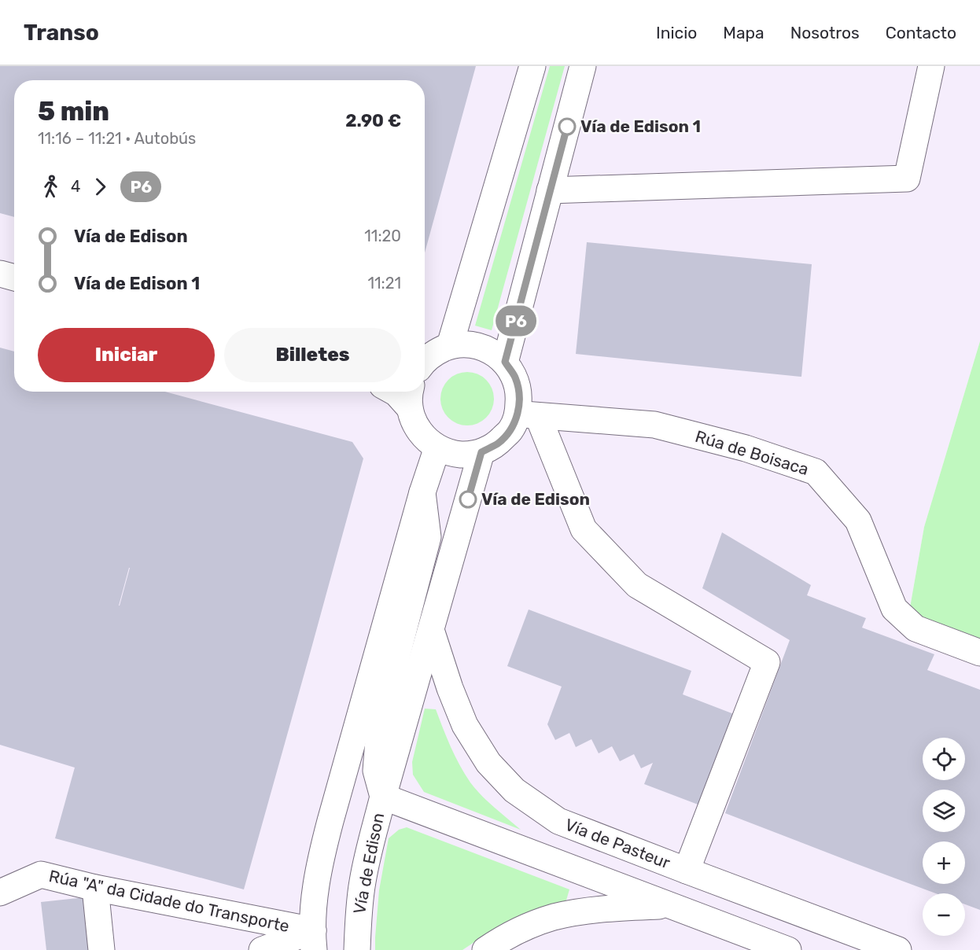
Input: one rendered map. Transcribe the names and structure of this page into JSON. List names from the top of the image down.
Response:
{
  "streets": {
    "street": [
      "Rúa de Boisaca",
      "Vía de Pasteur",
      "Vía de Edison",
      "Rúa \"A\" da Cidade do Transporte"
    ]
  },
  "crossings": [
    ["Vía de Pasteur", "Vía de Edison"]
  ],
  "places": ["Vía de Edison 1", "Vía de Edison"],
  "lines": ["bus line P6"],
  "page": {
    "header": "Transo",
    "nav": [
      "Inicio",
      "Mapa",
      "Nosotros",
      "Contacto"
    ],
    "on_map": "P6",
    "heading": ["5 min", "11:16 – 11:21 · Autobús", "2.90 €"],
    "legs": ["4", "P6"],
    "list": [
      {
        "name": "Vía de Edison",
        "value": "11:20"
      },
      {
        "name": "Vía de Edison 1",
        "value": "11:21"
      }
    ],
    "buttons": ["Iniciar", "Billetes"],
    "map_buttons": ["+", "−"]
  }
}
